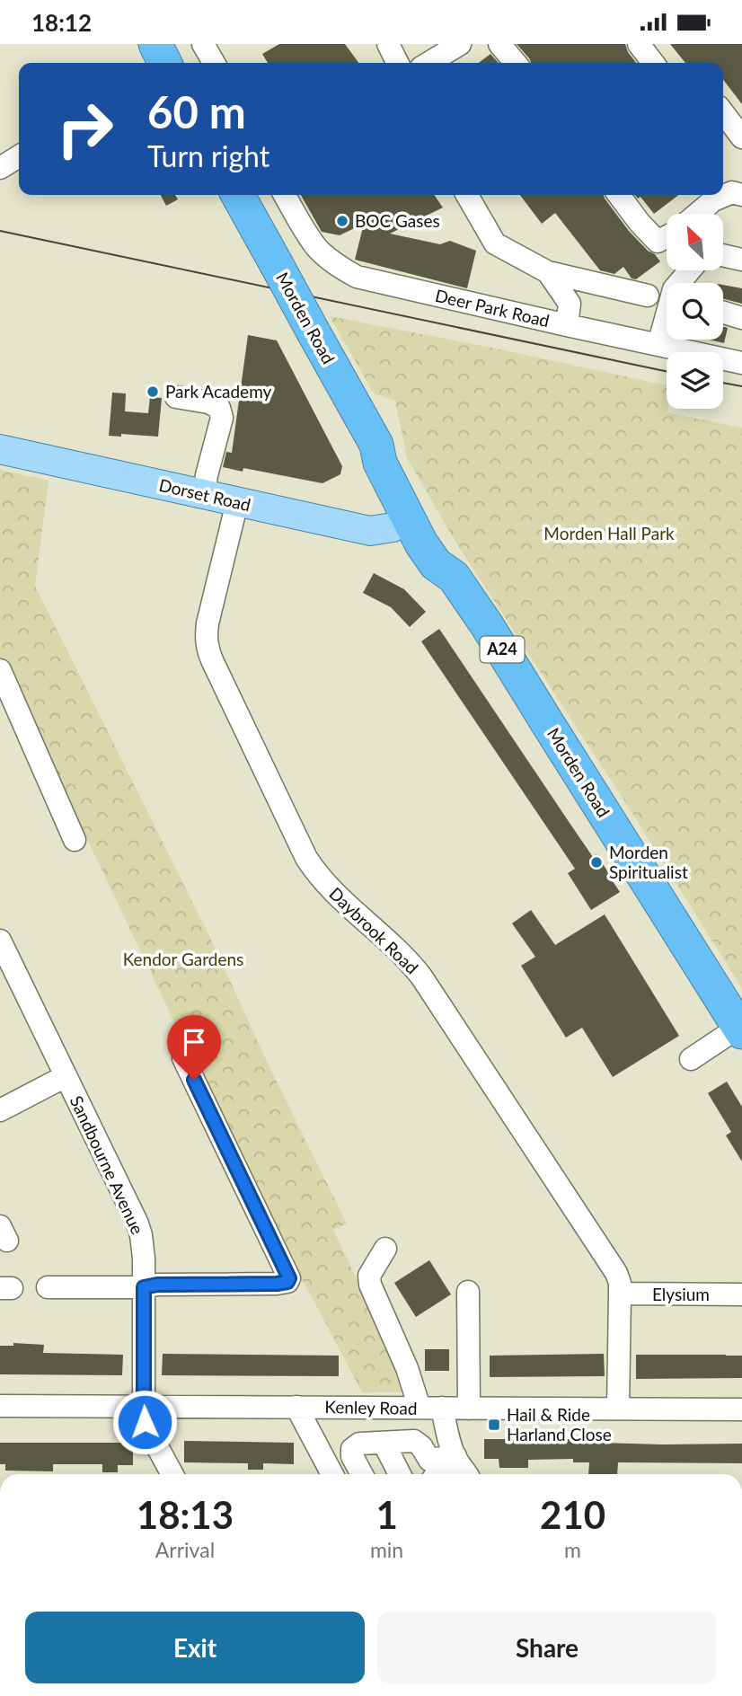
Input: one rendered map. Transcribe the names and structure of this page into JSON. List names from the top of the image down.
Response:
{
  "streets": {
    "highway": ["Morden Road", "A24"],
    "main road": ["Dorset Road"],
    "street": [
      "Deer Park Road",
      "Daybrook Road",
      "Sandbourne Avenue",
      "Elysium",
      "Kenley Road"
    ]
  },
  "crossings": [
    ["Morden Road", "Dorset Road"],
    ["Dorset Road", "Daybrook Road"],
    ["Daybrook Road", "Elysium"],
    ["Daybrook Road", "Kenley Road"],
    ["Sandbourne Avenue", "Kenley Road"]
  ],
  "parks": ["Morden Hall Park", "Kendor Gardens"],
  "places": {
    "other": ["BOC Gases", "Park Academy", "Morden Spiritualist"],
    "transit": ["Hail & Ride Harland Close"]
  },
  "north": "top left",
  "page": {
    "status": "18:12",
    "turn": ["60 m", "Turn right"],
    "eta": [
      "18:13",
      "Arrival",
      "1",
      "min",
      "210",
      "m"
    ],
    "buttons": ["Exit", "Share"]
  }
}
